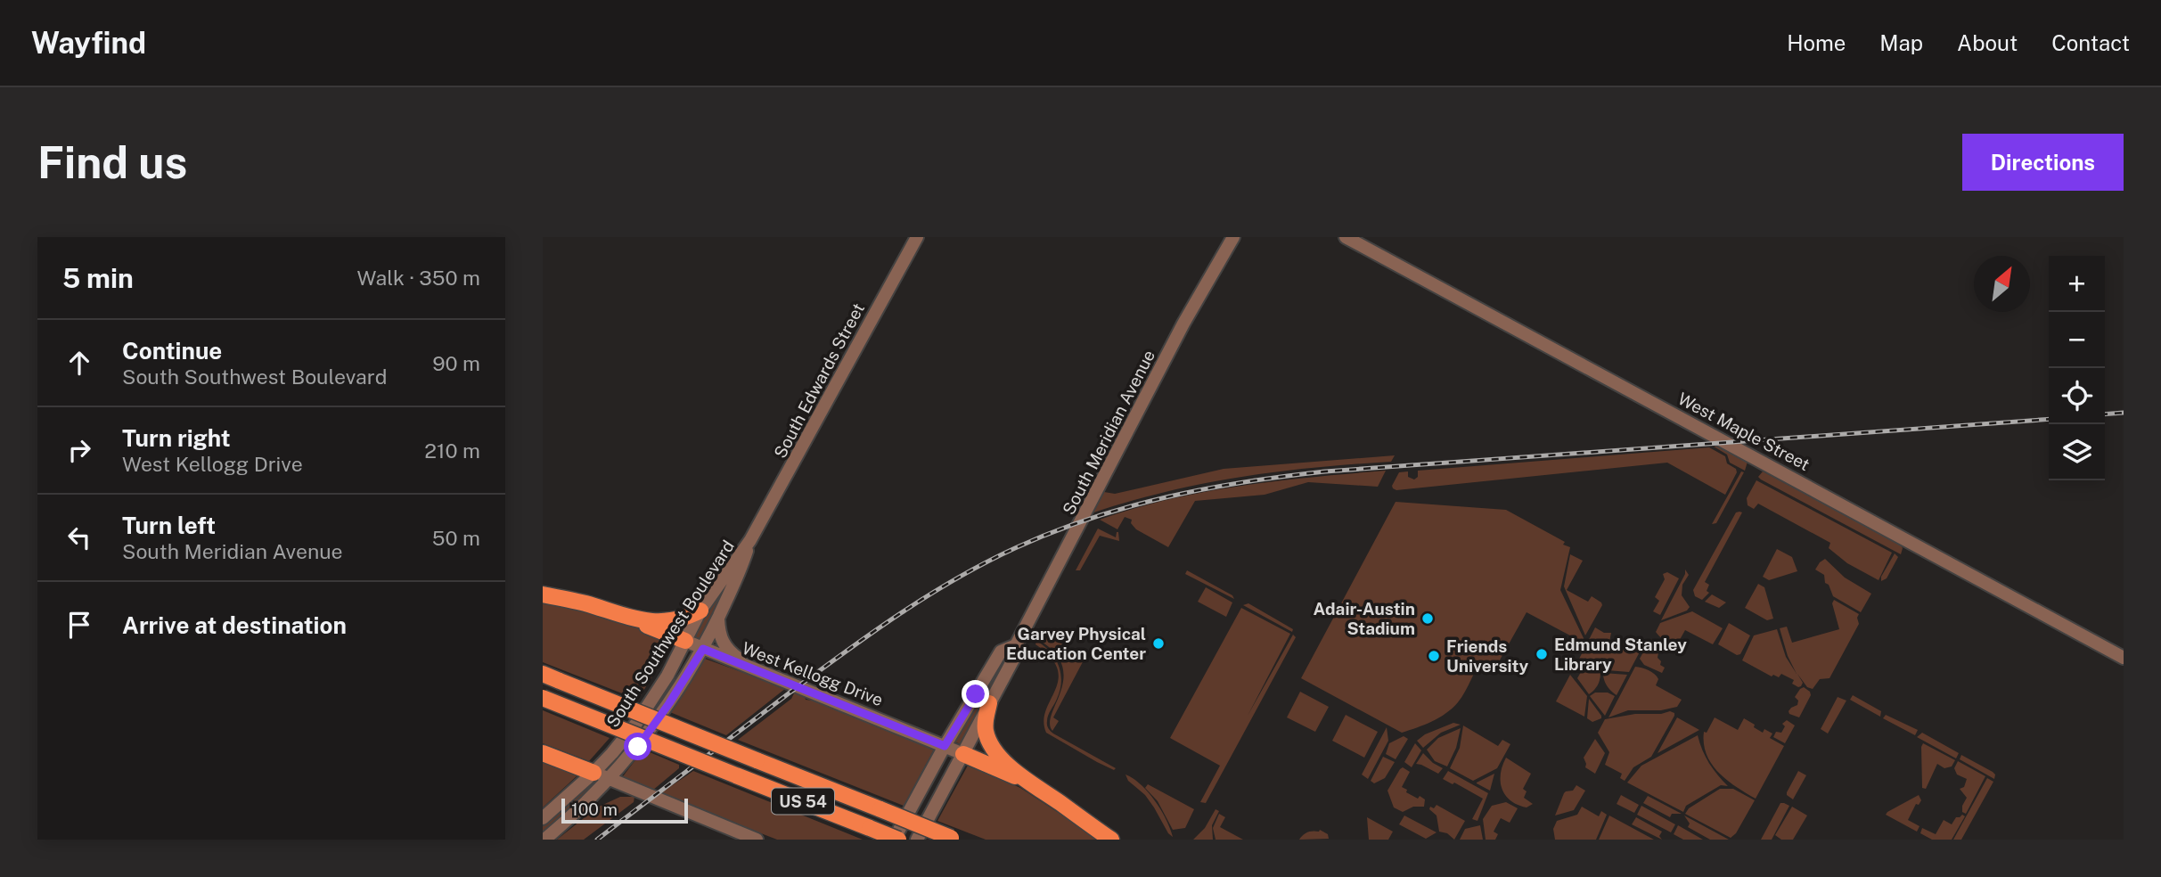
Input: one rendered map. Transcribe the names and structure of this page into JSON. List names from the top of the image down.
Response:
{
  "streets": {
    "highway": ["US 54"],
    "main road": [
      "South Edwards Street",
      "West Maple Street",
      "South Meridian Avenue",
      "South Southwest Boulevard",
      "West Kellogg Drive"
    ]
  },
  "crossings": [
    ["South Edwards Street", "South Southwest Boulevard"],
    ["South Meridian Avenue", "West Kellogg Drive"],
    ["South Meridian Avenue", "US 54"],
    ["South Southwest Boulevard", "West Kellogg Drive"]
  ],
  "places": [
    "Adair-Austin Stadium",
    "Garvey Physical Education Center",
    "Edmund Stanley Library",
    "Friends University"
  ],
  "scale_bar": "100 m",
  "north": "top right",
  "page": {
    "header": "Wayfind",
    "nav": [
      "Home",
      "Map",
      "About",
      "Contact"
    ],
    "buttons": "Directions",
    "title": "Find us",
    "heading": ["5 min", "Walk · 350 m"],
    "map_buttons": ["+", "−"],
    "list": [
      ["Continue", "South Southwest Boulevard", "90 m"],
      ["Turn right", "West Kellogg Drive", "210 m"],
      ["Turn left", "South Meridian Avenue", "50 m"],
      "Arrive at destination"
    ],
    "scale": "100 m"
  }
}
